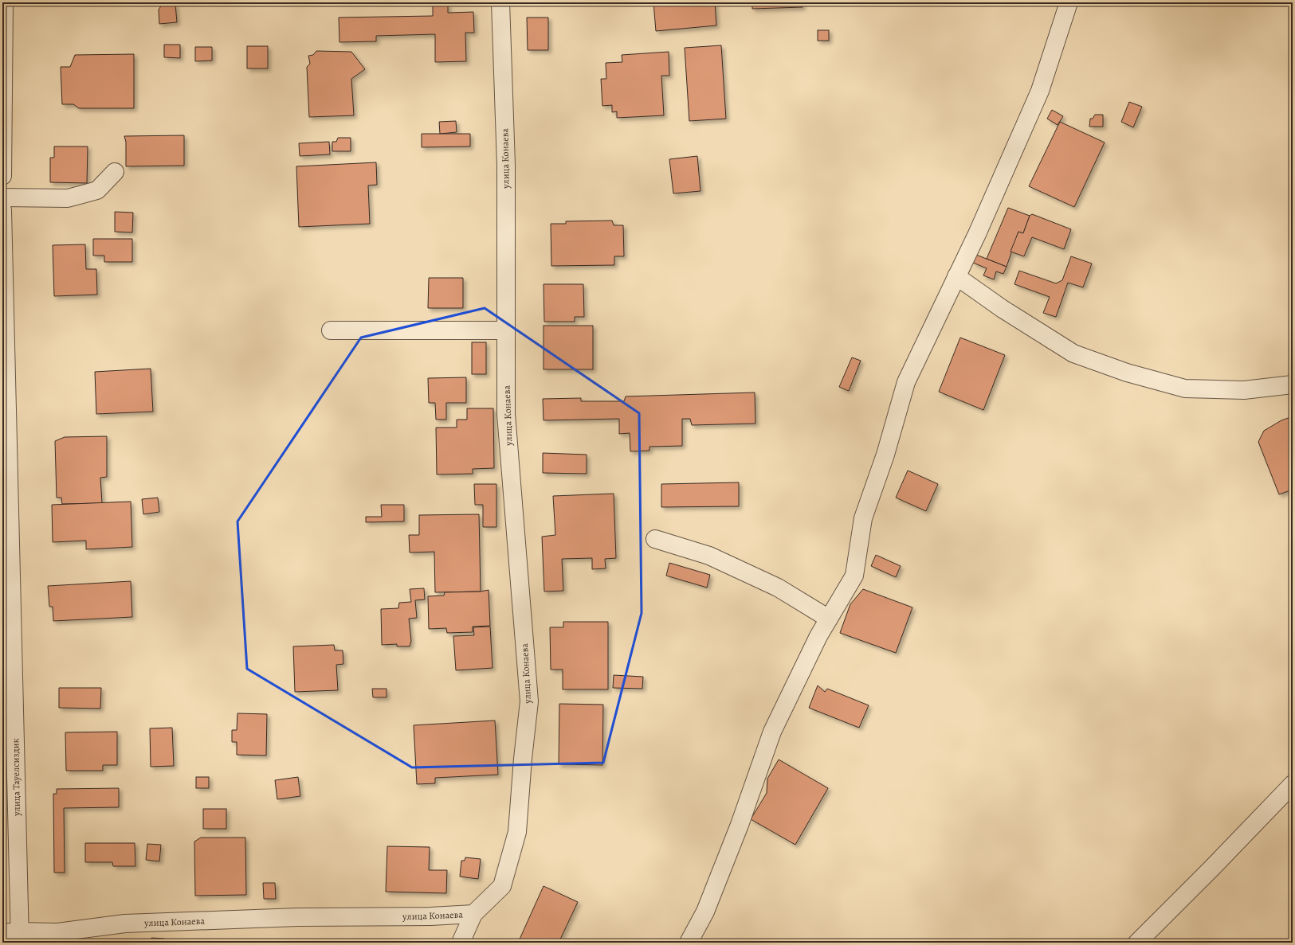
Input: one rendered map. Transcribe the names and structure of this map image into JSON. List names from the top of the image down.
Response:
{
  "streets": {
    "street": ["улица Конаева", "улица Тауелсиздик"]
  },
  "crossings": [
    ["улица Конаева", "улица Тауелсиздик"]
  ]
}
